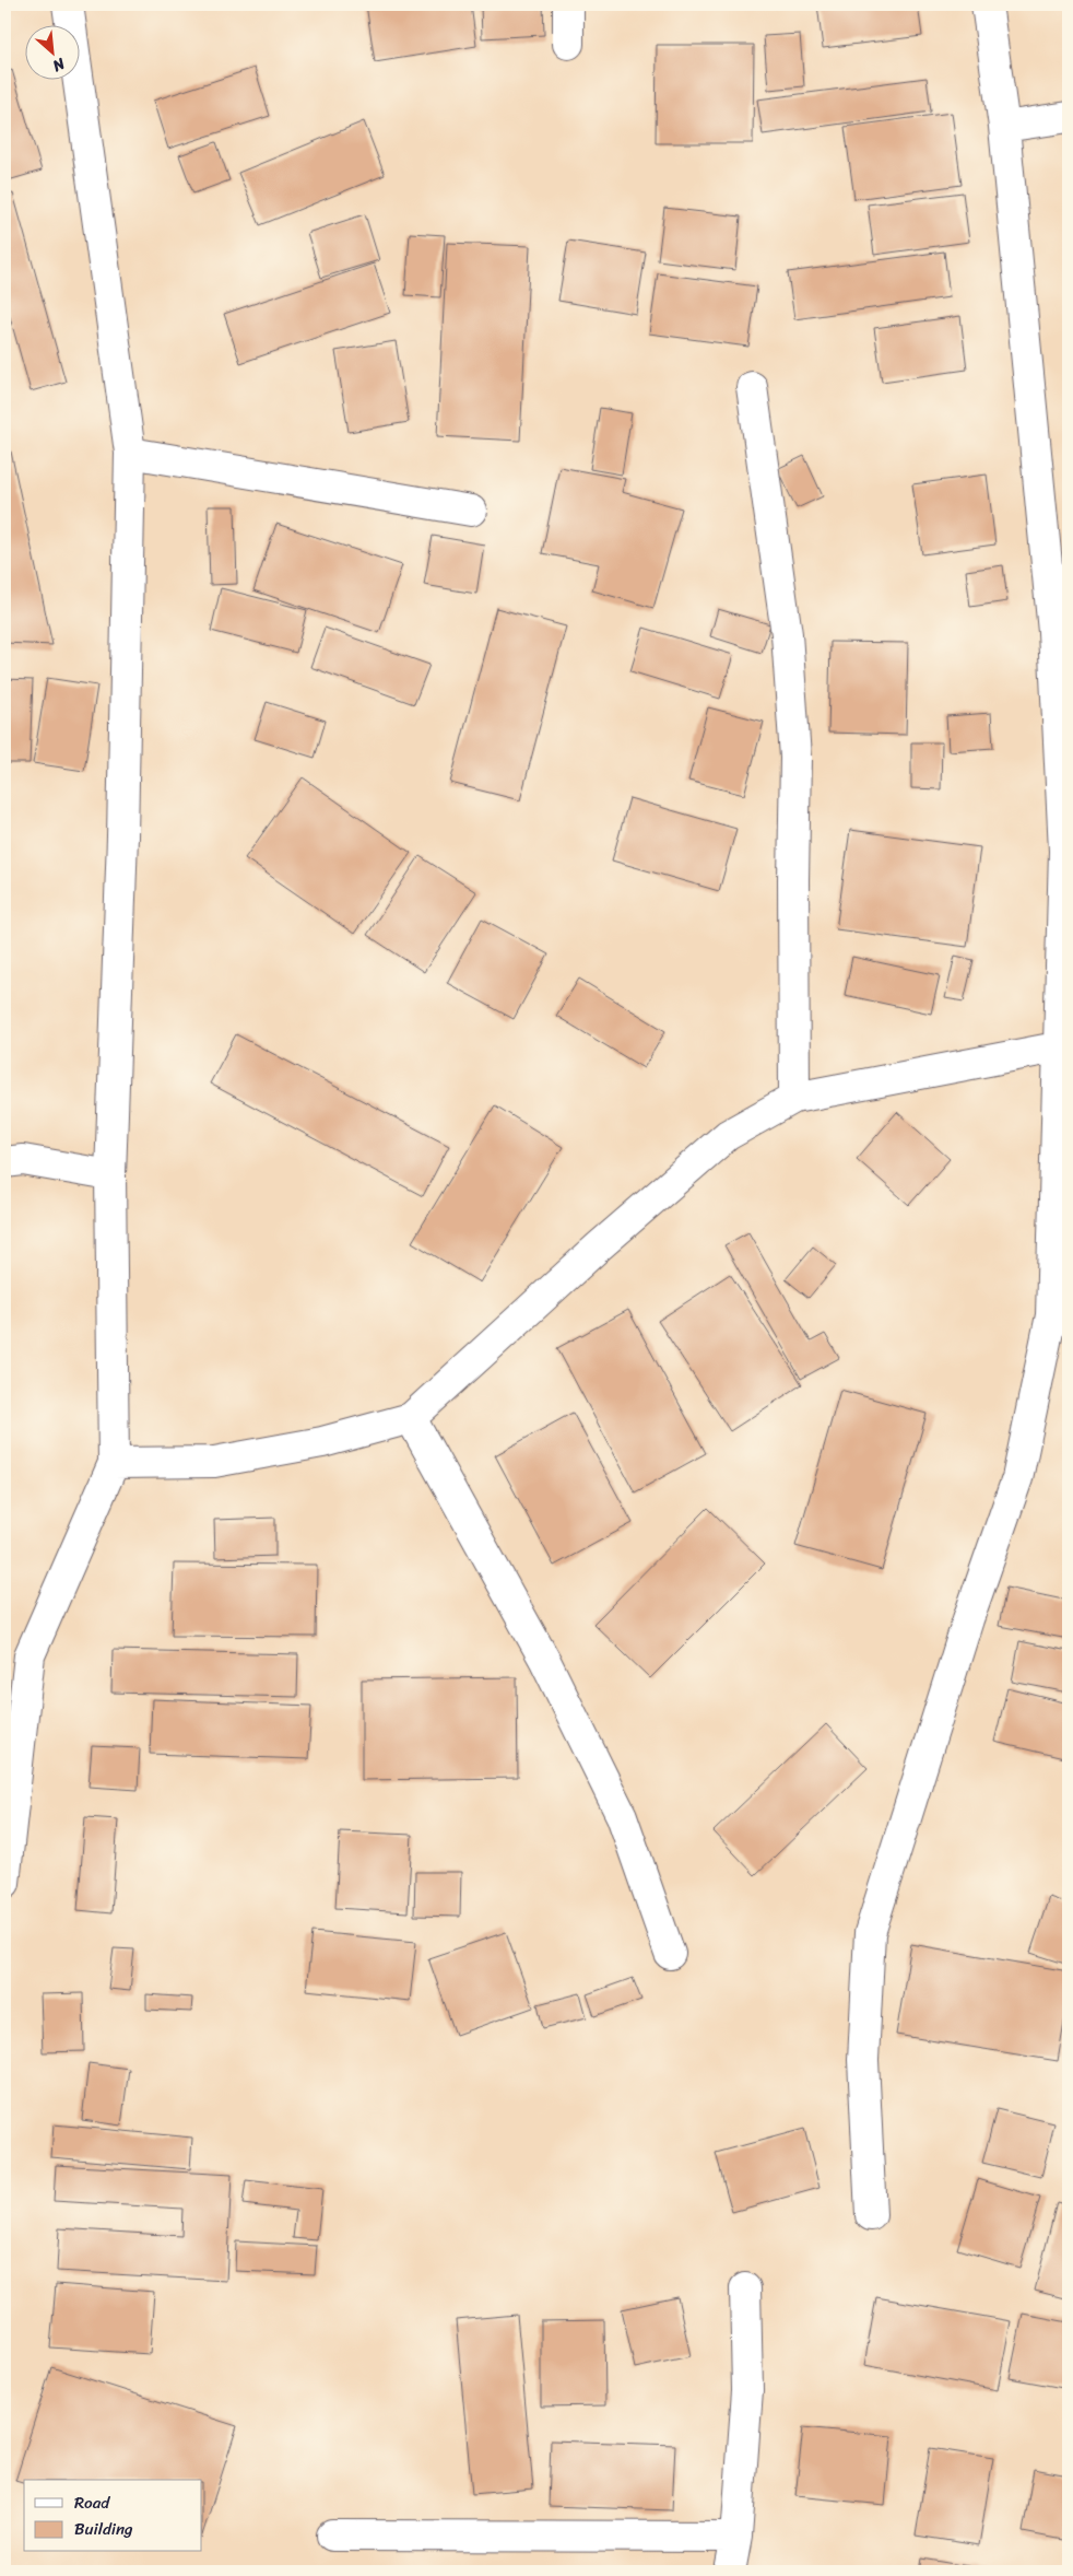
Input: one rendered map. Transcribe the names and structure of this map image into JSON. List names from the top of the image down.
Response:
{
  "legend": ["Road", "Building"],
  "north": "bottom right"
}
